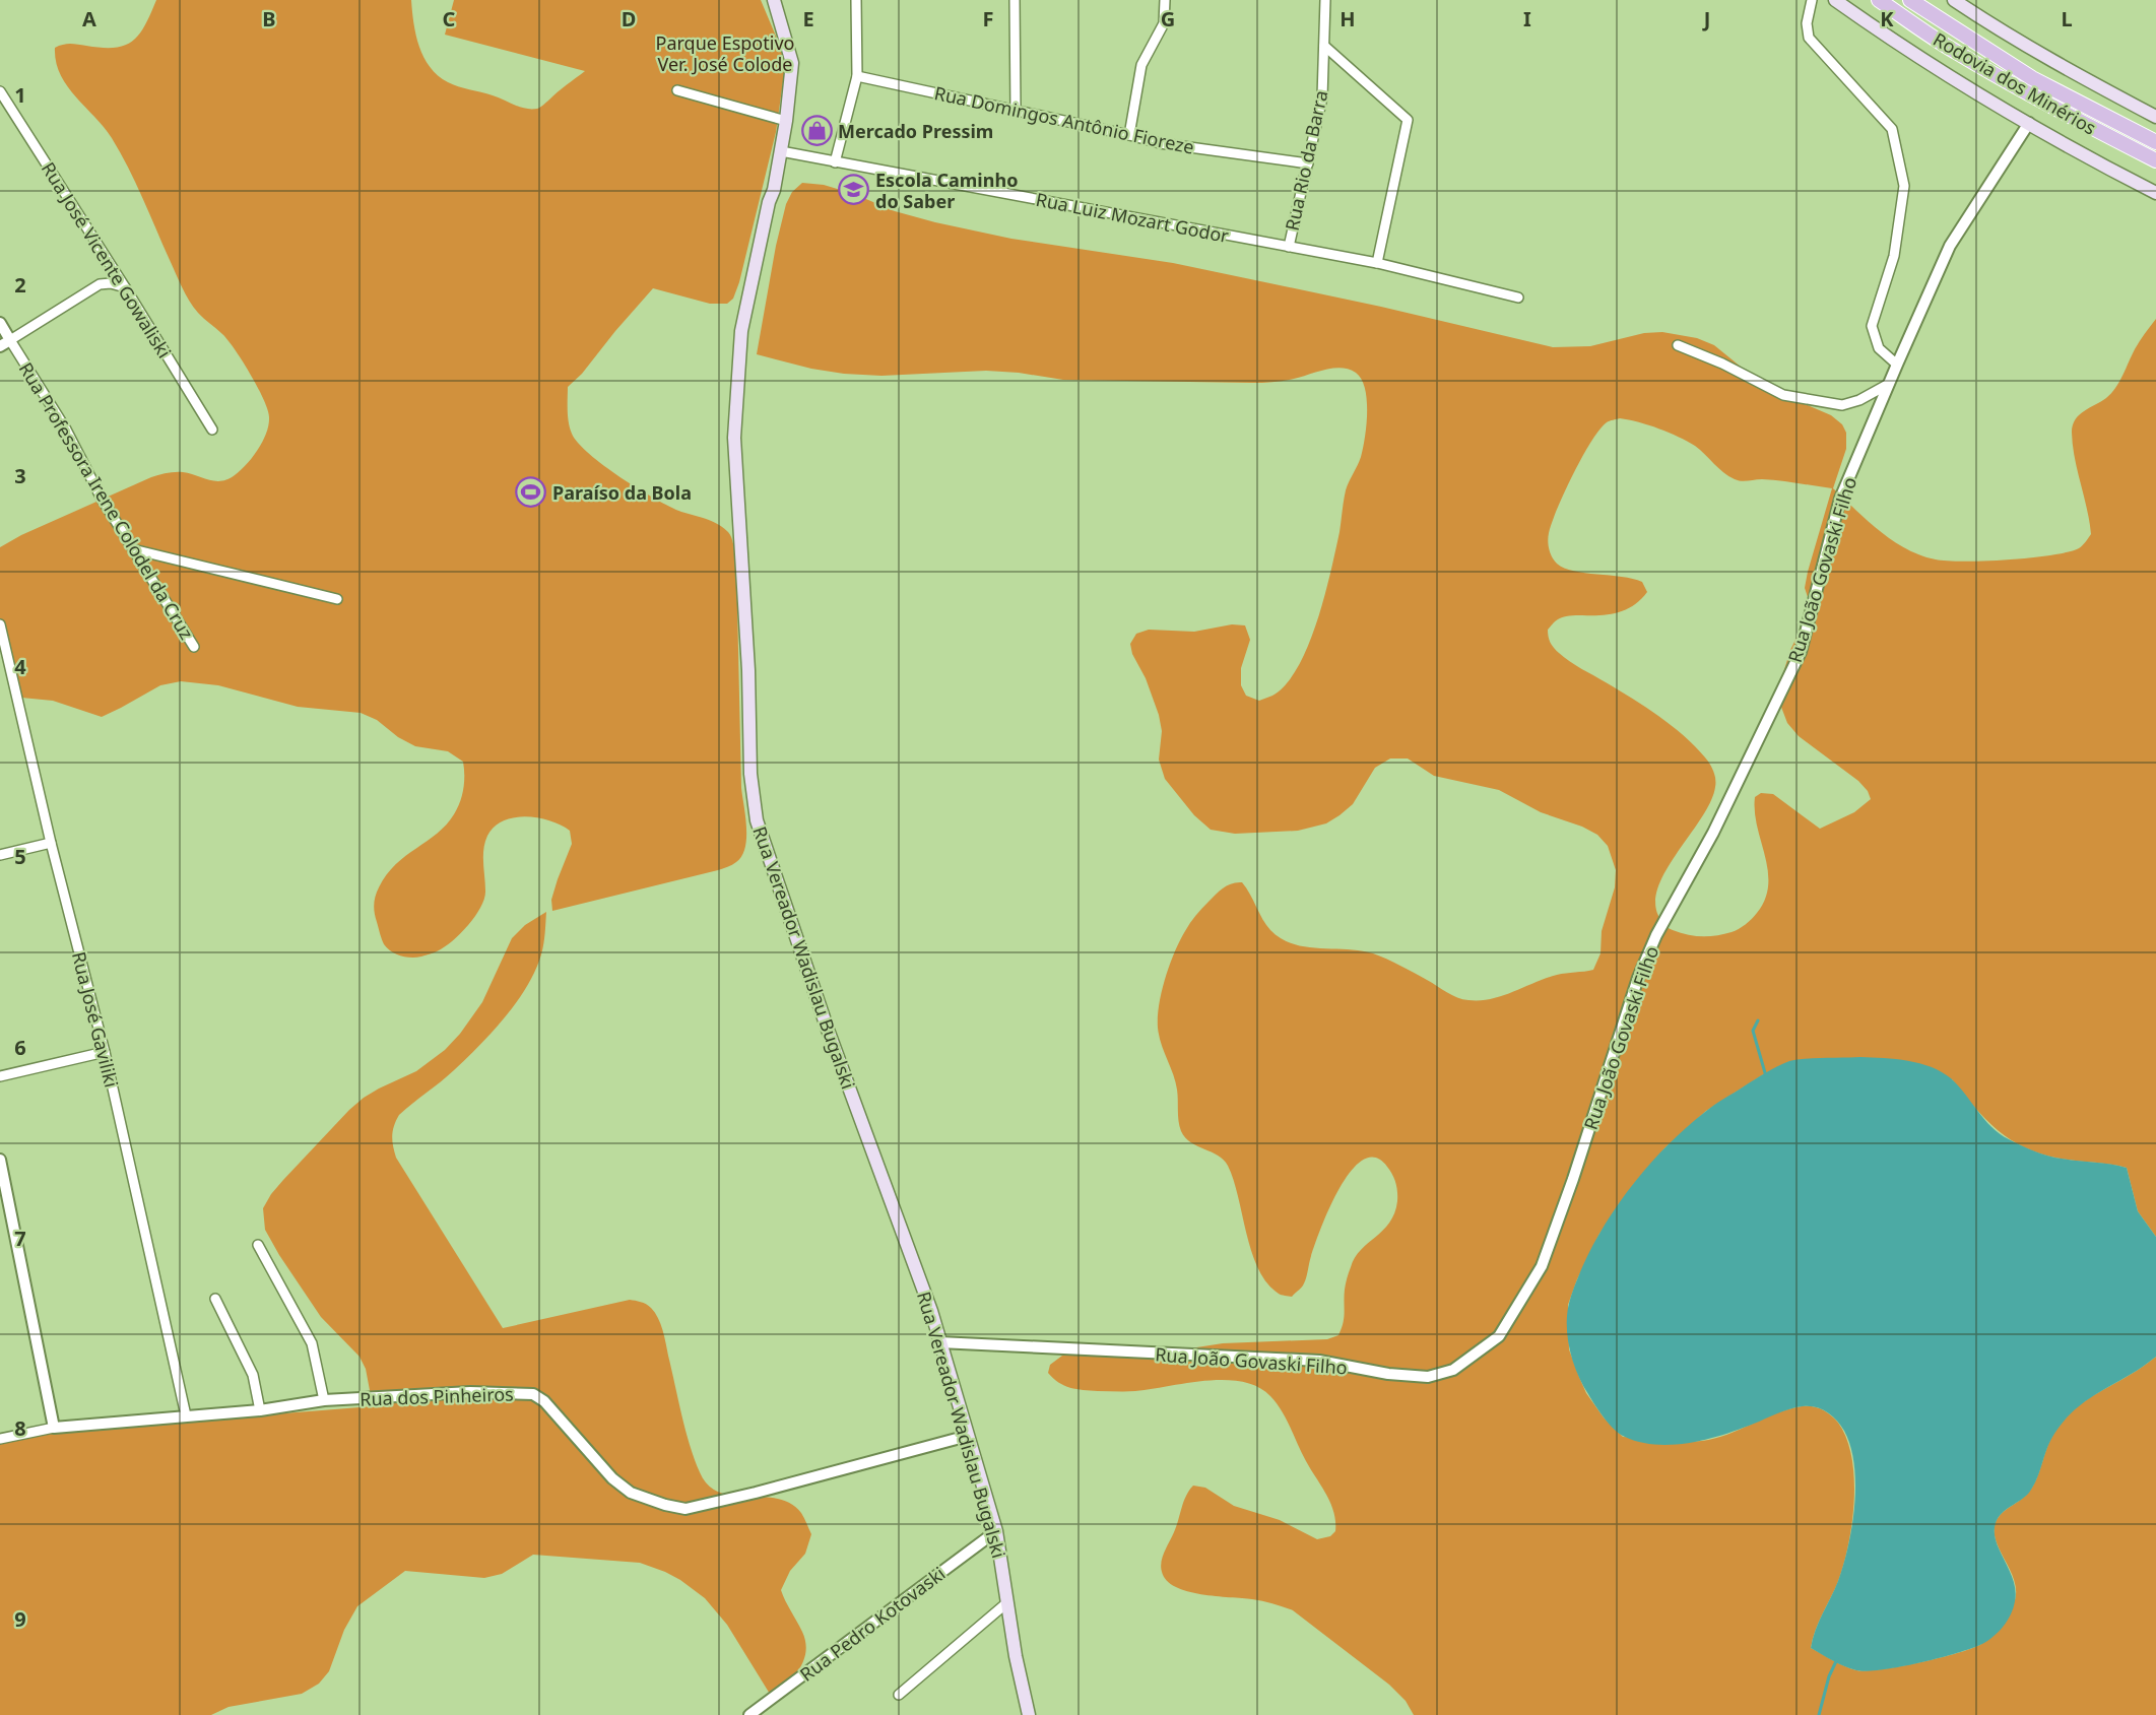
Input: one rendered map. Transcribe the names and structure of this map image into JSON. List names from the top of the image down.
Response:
{
  "streets": {
    "main road": ["Rodovia dos Minérios", "Rua Vereador Wadislau Bugalski"],
    "street": [
      "Rua Domingos Antônio Fioreze",
      "Rua Rio da Barra",
      "Rua Luiz Mozart Godor",
      "Rua José Vicente Gowaliski",
      "Rua Professora Irene Colodel da Cruz",
      "Rua João Govaski Filho",
      "Rua José Gaviliki",
      "Rua dos Pinheiros",
      "Rua Pedro Kotovaski"
    ]
  },
  "crossings": [
    ["Rua Domingos Antônio Fioreze", "Rua Rio da Barra"],
    ["Rua Rio da Barra", "Rua Luiz Mozart Godor"],
    ["Rua Luiz Mozart Godor", "Rua Vereador Wadislau Bugalski"],
    ["Rua João Govaski Filho", "Rua Vereador Wadislau Bugalski"],
    ["Rua Vereador Wadislau Bugalski", "Rua dos Pinheiros"],
    ["Rua Vereador Wadislau Bugalski", "Rua Pedro Kotovaski"],
    ["Rua José Gaviliki", "Rua dos Pinheiros"]
  ],
  "parks": ["Parque Espotivo Ver. José Colode"],
  "places": {
    "shop": ["Mercado Pressim"],
    "school or university": ["Escola Caminho do Saber"],
    "sports": ["Paraíso da Bola"]
  },
  "grid": {
    "columns": [
      "A",
      "B",
      "C",
      "D",
      "E",
      "F",
      "G",
      "H",
      "I",
      "J",
      "K",
      "L"
    ],
    "rows": [
      "1",
      "2",
      "3",
      "4",
      "5",
      "6",
      "7",
      "8",
      "9"
    ]
  }
}
